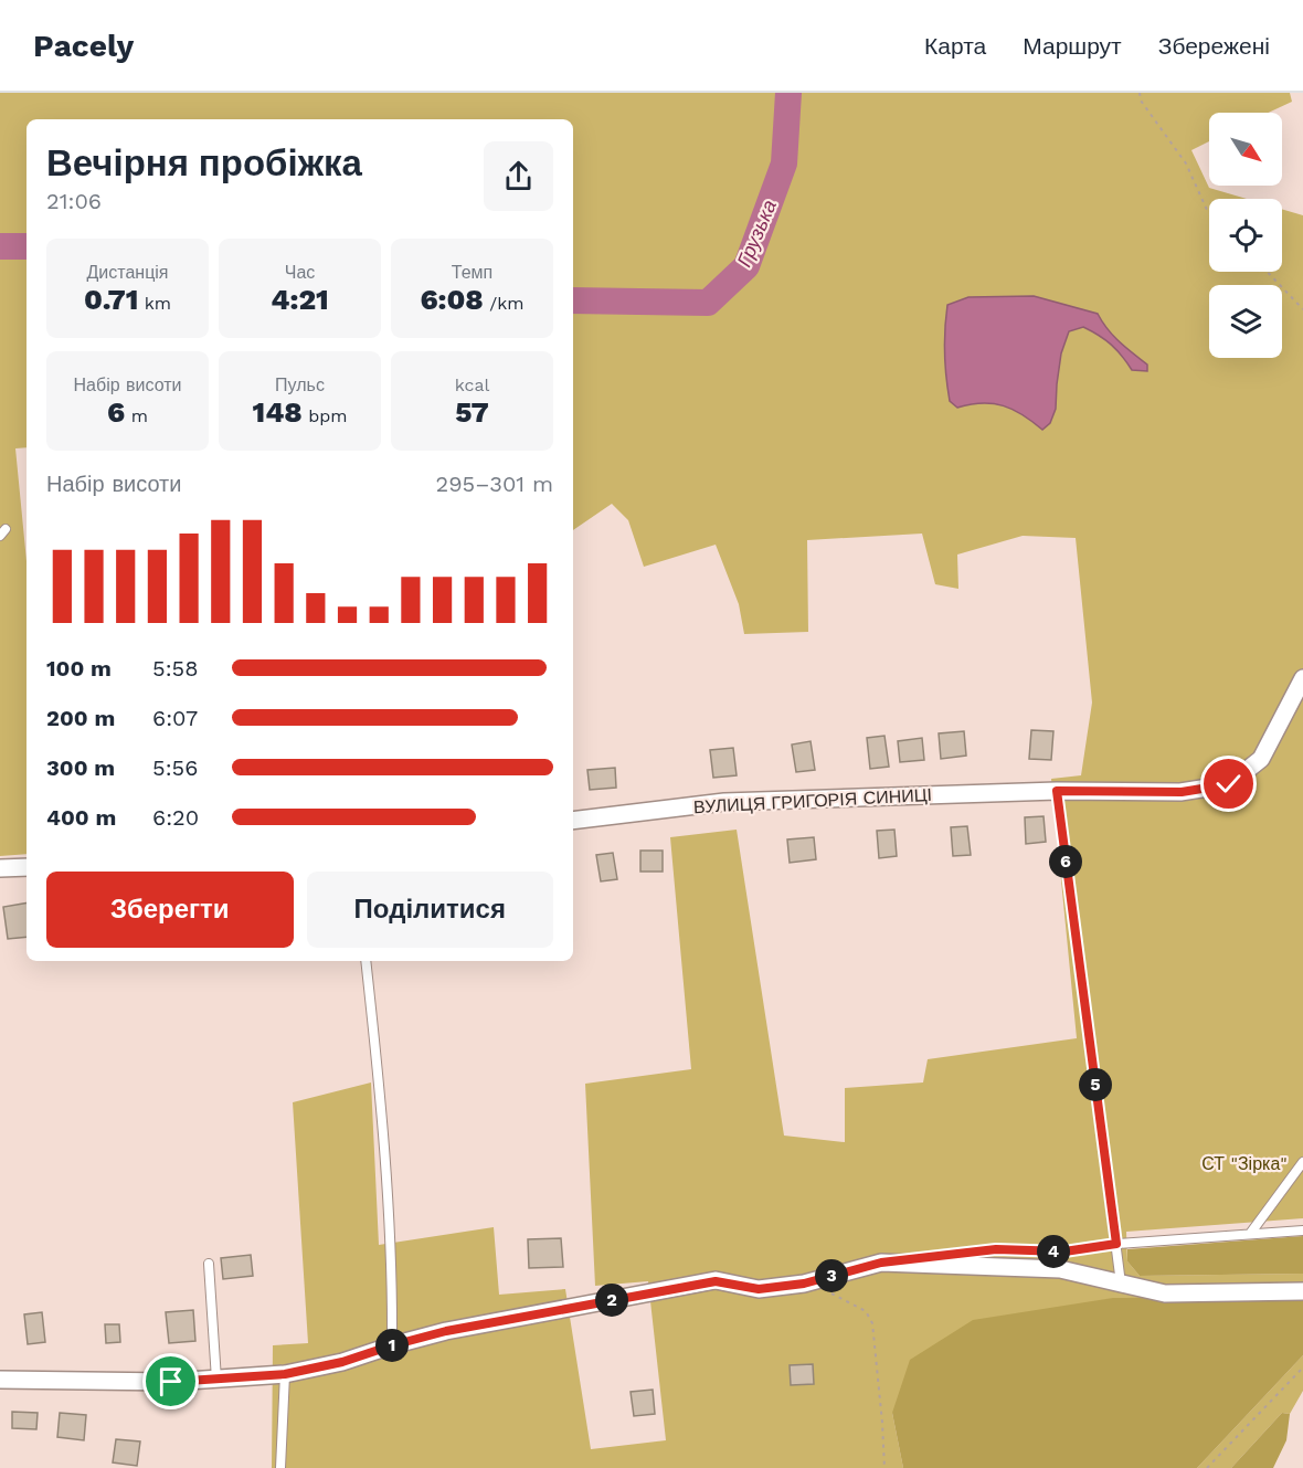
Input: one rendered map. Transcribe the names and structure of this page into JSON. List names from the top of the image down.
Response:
{
  "streets": {
    "street": ["ВУЛИЦЯ ГРИГОРІЯ СИНИЦІ"]
  },
  "water": ["Грузька"],
  "parks": ["СТ \"Зірка\""],
  "north": "bottom right",
  "page": {
    "header": "Pacely",
    "nav": ["Карта", "Маршрут", "Збережені"],
    "heading": ["Вечірня пробіжка", "21:06"],
    "stats": [
      ["Дистанція", "0.71 km"],
      ["Час", "4:21"],
      ["Темп", "6:08 /km"],
      ["Набір висоти", "6 m"],
      ["Пульс", "148 bpm"],
      ["kcal", "57"]
    ],
    "chart": ["Набір висоти", "295–301 m"],
    "list": [
      {
        "name": "100 m",
        "note": "5:58"
      },
      {
        "name": "200 m",
        "note": "6:07"
      },
      {
        "name": "300 m",
        "note": "5:56"
      },
      {
        "name": "400 m",
        "note": "6:20"
      }
    ],
    "pins": [
      "6",
      "5",
      "4",
      "3",
      "2",
      "1"
    ],
    "buttons": ["Зберегти", "Поділитися"]
  }
}
